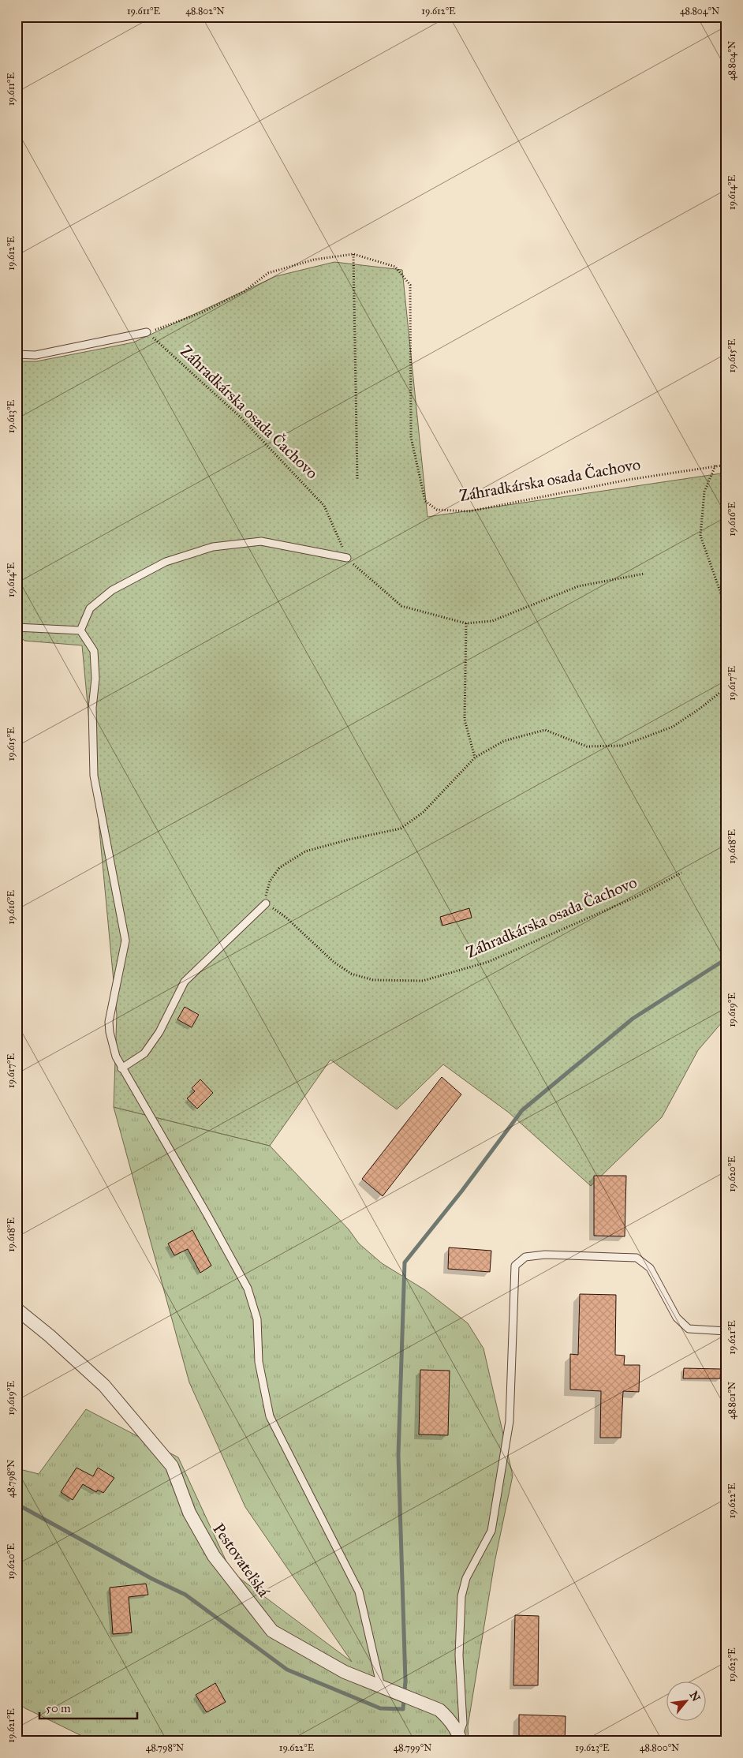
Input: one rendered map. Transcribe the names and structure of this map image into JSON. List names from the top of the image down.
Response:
{
  "streets": {
    "street": ["Pestovateľská"],
    "path": ["Záhradkárska osada Čachovo"]
  },
  "scale_bar": "50 m",
  "north": "top right",
  "coordinates": [
    "19.611°E",
    "48.802°N",
    "19.612°E",
    "48.804°N",
    "19.614°E",
    "19.615°E",
    "19.613°E",
    "19.616°E",
    "19.617°E",
    "19.618°E",
    "19.619°E",
    "19.620°E",
    "19.621°E",
    "48.801°N",
    "48.798°N",
    "19.622°E",
    "19.623°E",
    "48.799°N",
    "48.800°N"
  ]
}
